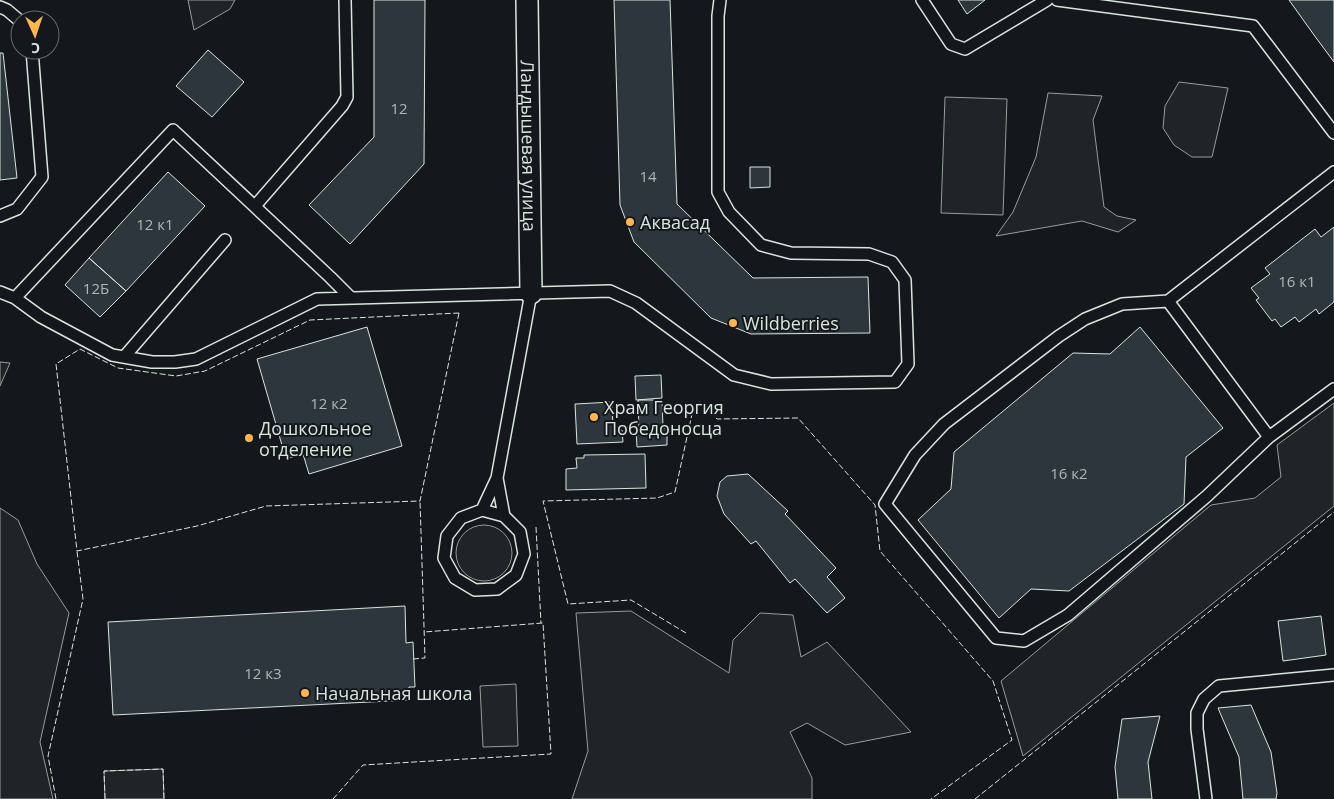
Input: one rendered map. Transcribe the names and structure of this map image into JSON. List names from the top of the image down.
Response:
{
  "streets": {
    "street": ["Ландышевая улица"]
  },
  "places": [
    "Аквасад",
    "Wildberries",
    "Храм Георгия Победоносца",
    "Дошкольное отделение",
    "Начальная школа"
  ],
  "house_numbers": [
    "12",
    "14",
    "12 к1",
    "16 к1",
    "12Б",
    "12 к2",
    "16 к2",
    "12 к3"
  ],
  "north": "bottom"
}
